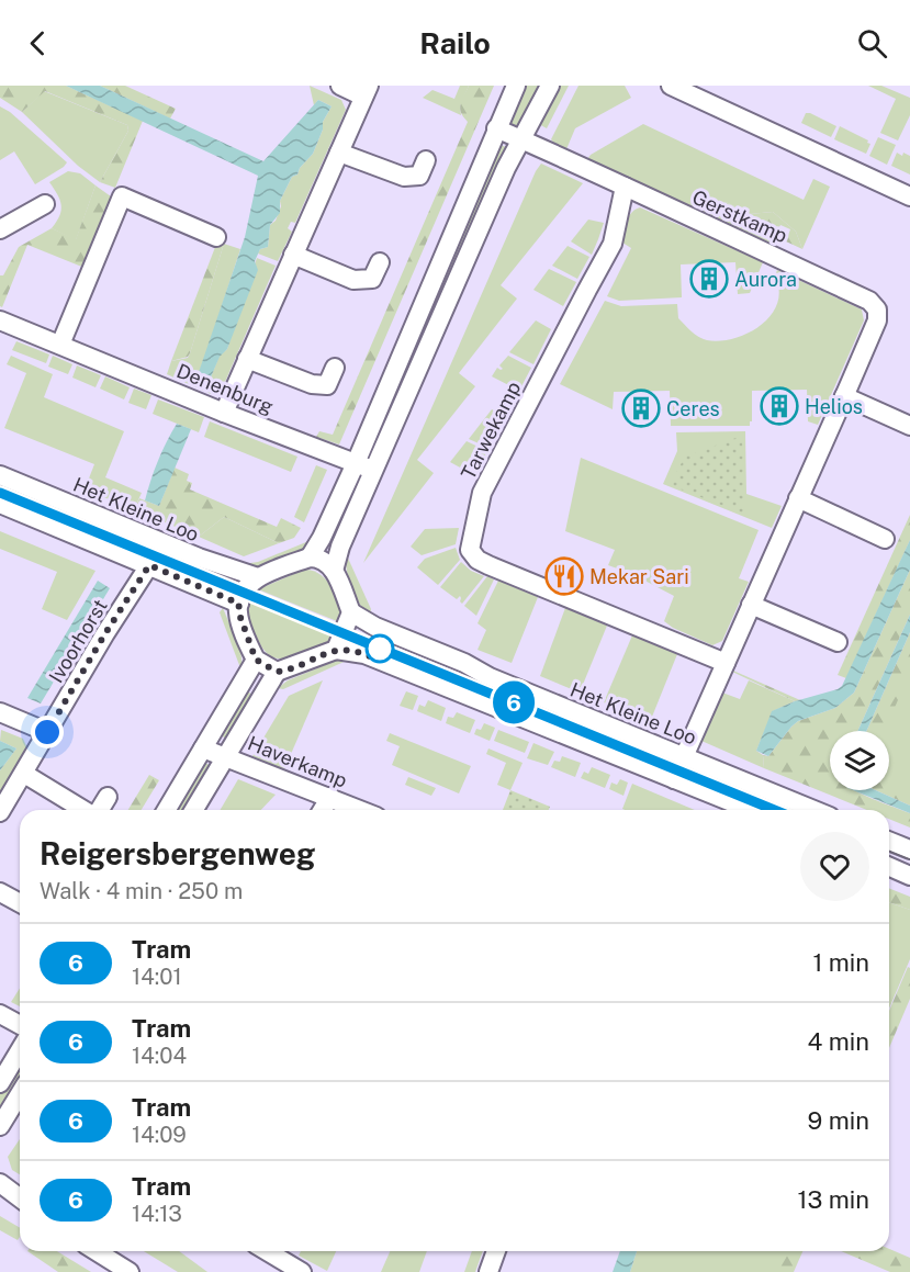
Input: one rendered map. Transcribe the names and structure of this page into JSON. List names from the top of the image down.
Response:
{
  "streets": {
    "street": [
      "Gerstkamp",
      "Denenburg",
      "Tarwekamp",
      "Het Kleine Loo",
      "Ivoorhorst",
      "Haverkamp"
    ]
  },
  "crossings": [
    ["Gerstkamp", "Tarwekamp"],
    ["Gerstkamp", "Het Kleine Loo"]
  ],
  "places": {
    "building": ["Aurora", "Helios", "Ceres"],
    "restaurant": ["Mekar Sari"]
  },
  "lines": ["tram line 6"],
  "page": {
    "header": "Railo",
    "on_map": "6",
    "heading": ["Reigersbergenweg", "Walk · 4 min · 250 m"],
    "list": [
      {
        "mark": "6",
        "name": "Tram",
        "note": "14:01",
        "value": "1 min"
      },
      {
        "mark": "6",
        "name": "Tram",
        "note": "14:04",
        "value": "4 min"
      },
      {
        "mark": "6",
        "name": "Tram",
        "note": "14:09",
        "value": "9 min"
      },
      {
        "mark": "6",
        "name": "Tram",
        "note": "14:13",
        "value": "13 min"
      }
    ]
  }
}
